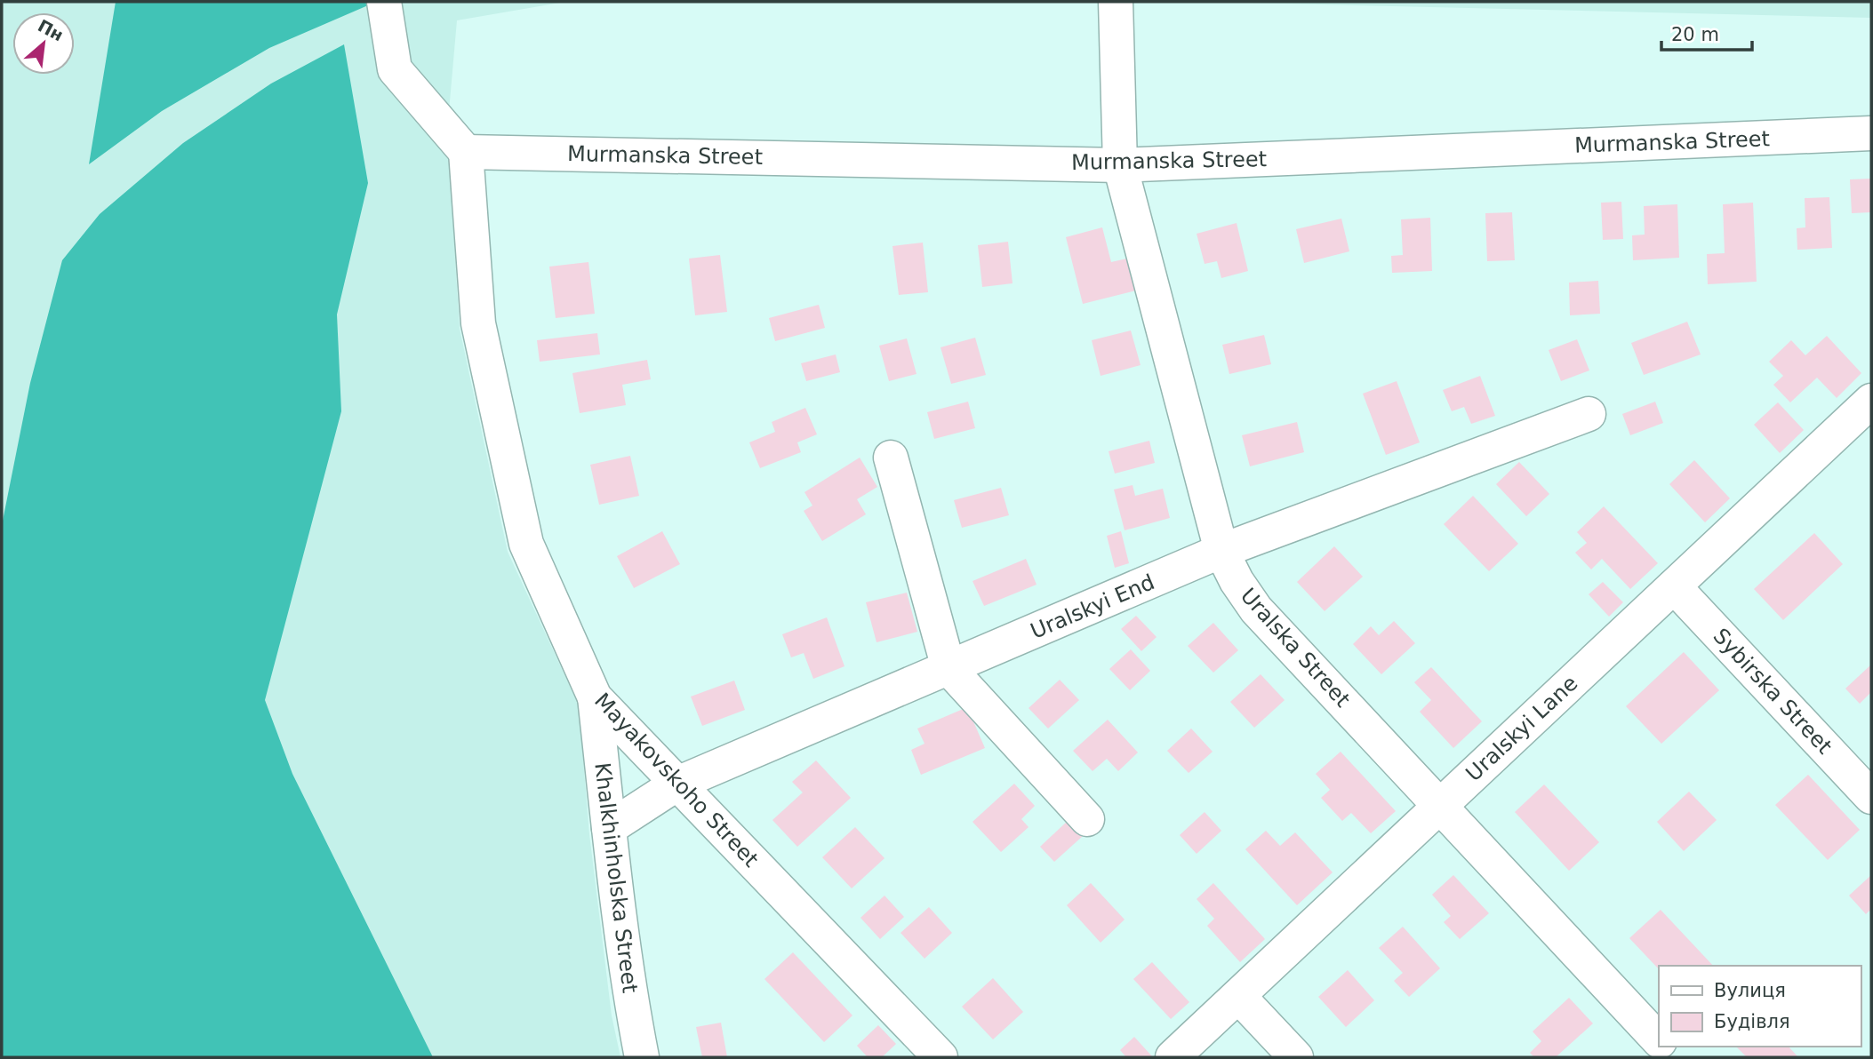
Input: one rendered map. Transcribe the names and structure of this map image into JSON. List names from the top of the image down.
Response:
{
  "streets": {
    "street": [
      "Murmanska Street",
      "Uralskyi End",
      "Uralska Street",
      "Sybirska Street",
      "Uralskyi Lane",
      "Mayakovskoho Street",
      "Khalkhinholska Street"
    ]
  },
  "crossings": [
    ["Murmanska Street", "Uralska Street"],
    ["Murmanska Street", "Mayakovskoho Street"],
    ["Uralskyi End", "Uralska Street"],
    ["Uralskyi End", "Mayakovskoho Street"],
    ["Uralskyi End", "Khalkhinholska Street"],
    ["Uralska Street", "Uralskyi Lane"],
    ["Sybirska Street", "Uralskyi Lane"],
    ["Mayakovskoho Street", "Khalkhinholska Street"]
  ],
  "legend": ["Вулиця", "Будівля"],
  "scale_bar": "20 m",
  "north": "top right"
}
